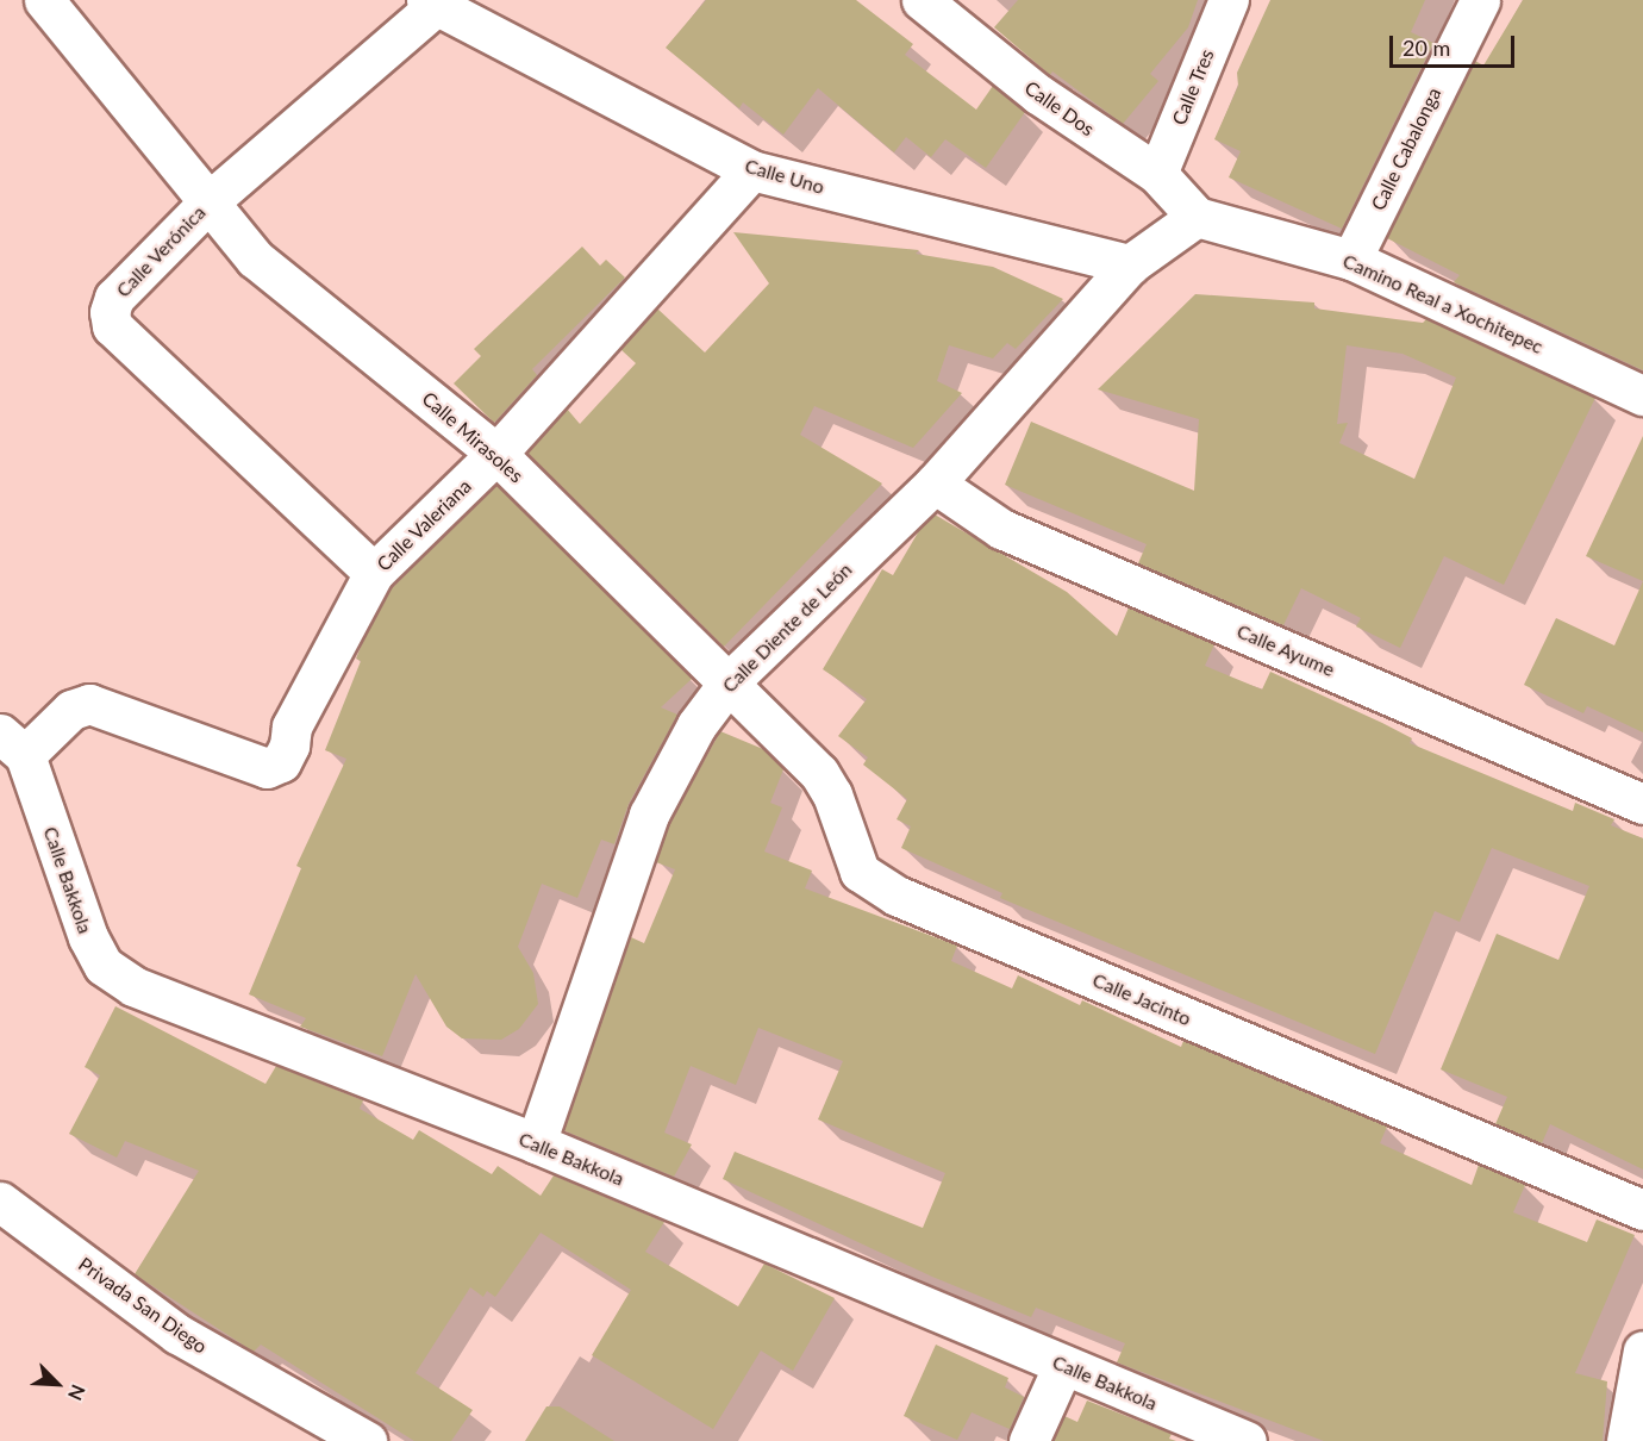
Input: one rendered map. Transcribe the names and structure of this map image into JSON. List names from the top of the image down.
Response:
{
  "streets": {
    "street": [
      "Calle Tres",
      "Calle Dos",
      "Calle Cabalonga",
      "Calle Uno",
      "Calle Verónica",
      "Camino Real a Xochitepec",
      "Calle Mirasoles",
      "Calle Valeriana",
      "Calle Diente de León",
      "Calle Ayume",
      "Calle Bakkola",
      "Calle Jacinto",
      "Privada San Diego"
    ]
  },
  "crossings": [
    ["Calle Tres", "Calle Dos"],
    ["Calle Dos", "Camino Real a Xochitepec"],
    ["Calle Dos", "Calle Diente de León"],
    ["Calle Cabalonga", "Camino Real a Xochitepec"],
    ["Calle Uno", "Calle Verónica"],
    ["Calle Uno", "Calle Valeriana"],
    ["Calle Uno", "Calle Diente de León"],
    ["Calle Verónica", "Calle Mirasoles"],
    ["Calle Verónica", "Calle Valeriana"],
    ["Camino Real a Xochitepec", "Calle Diente de León"],
    ["Calle Mirasoles", "Calle Valeriana"],
    ["Calle Mirasoles", "Calle Diente de León"],
    ["Calle Mirasoles", "Calle Jacinto"],
    ["Calle Valeriana", "Calle Bakkola"],
    ["Calle Diente de León", "Calle Ayume"],
    ["Calle Diente de León", "Calle Bakkola"],
    ["Calle Diente de León", "Calle Jacinto"]
  ],
  "scale_bar": "20 m",
  "north": "bottom right"
}
